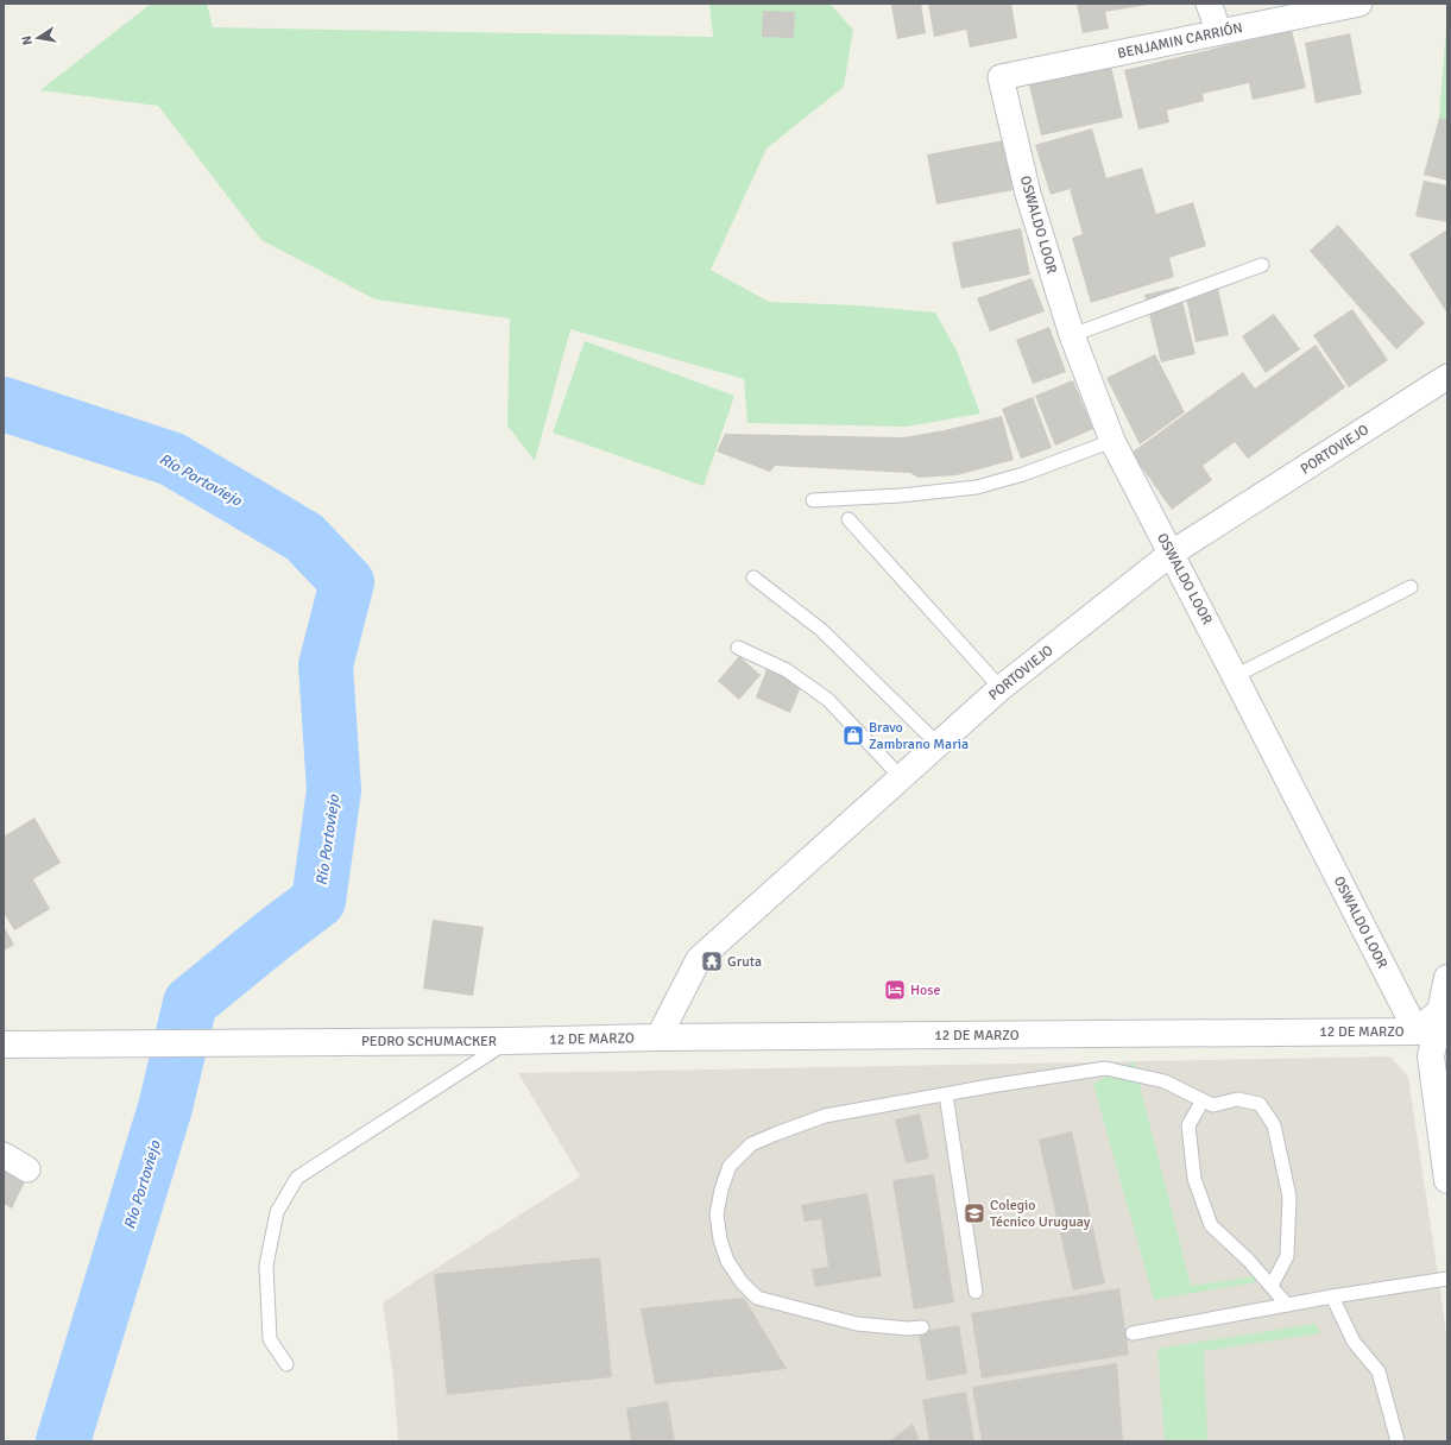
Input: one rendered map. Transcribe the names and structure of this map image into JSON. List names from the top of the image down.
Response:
{
  "streets": {
    "street": [
      "BENJAMIN CARRIÓN",
      "OSWALDO LOOR",
      "PORTOVIEJO",
      "12 DE MARZO",
      "PEDRO SCHUMACKER"
    ]
  },
  "crossings": [
    ["BENJAMIN CARRIÓN", "OSWALDO LOOR"],
    ["OSWALDO LOOR", "PORTOVIEJO"],
    ["OSWALDO LOOR", "12 DE MARZO"],
    ["PORTOVIEJO", "12 DE MARZO"],
    ["12 DE MARZO", "PEDRO SCHUMACKER"]
  ],
  "water": ["Río Portoviejo"],
  "places": {
    "shop": ["Bravo Zambrano Maria"],
    "temple": ["Gruta"],
    "hotel": ["Hose"],
    "school or university": ["Colegio Técnico Uruguay"]
  },
  "north": "left"
}
